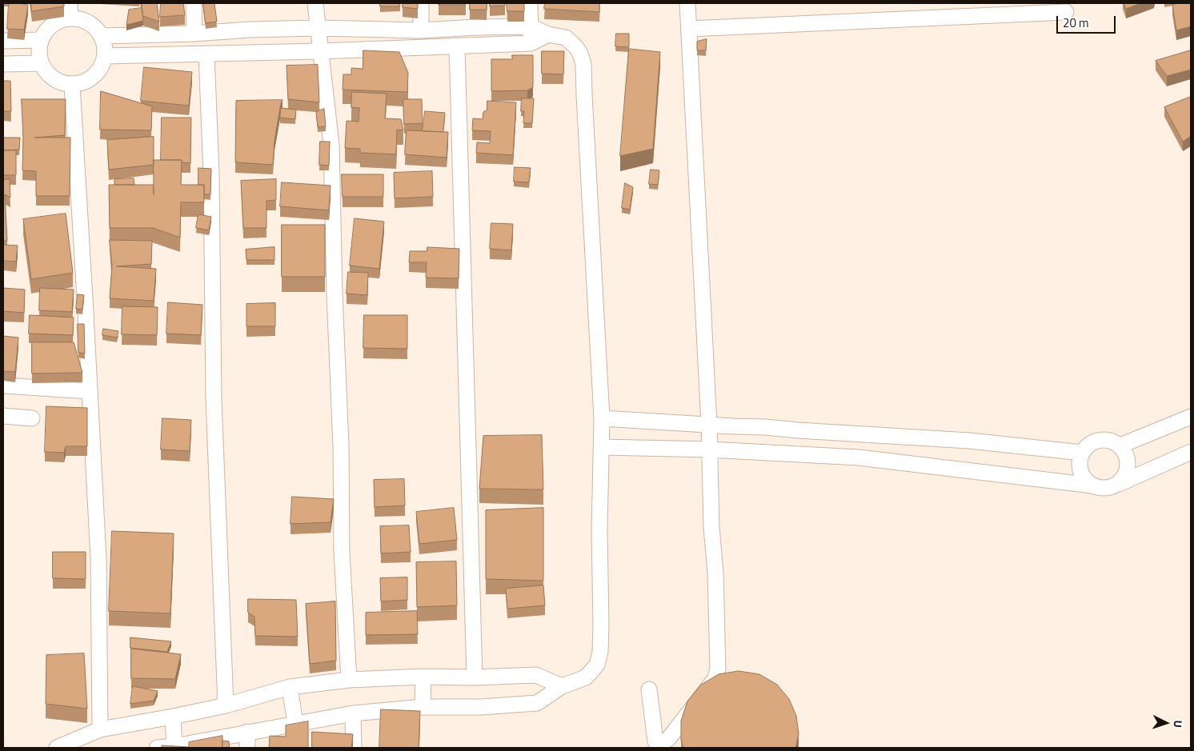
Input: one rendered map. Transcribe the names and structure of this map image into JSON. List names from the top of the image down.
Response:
{
  "scale_bar": "20 m",
  "north": "right"
}
